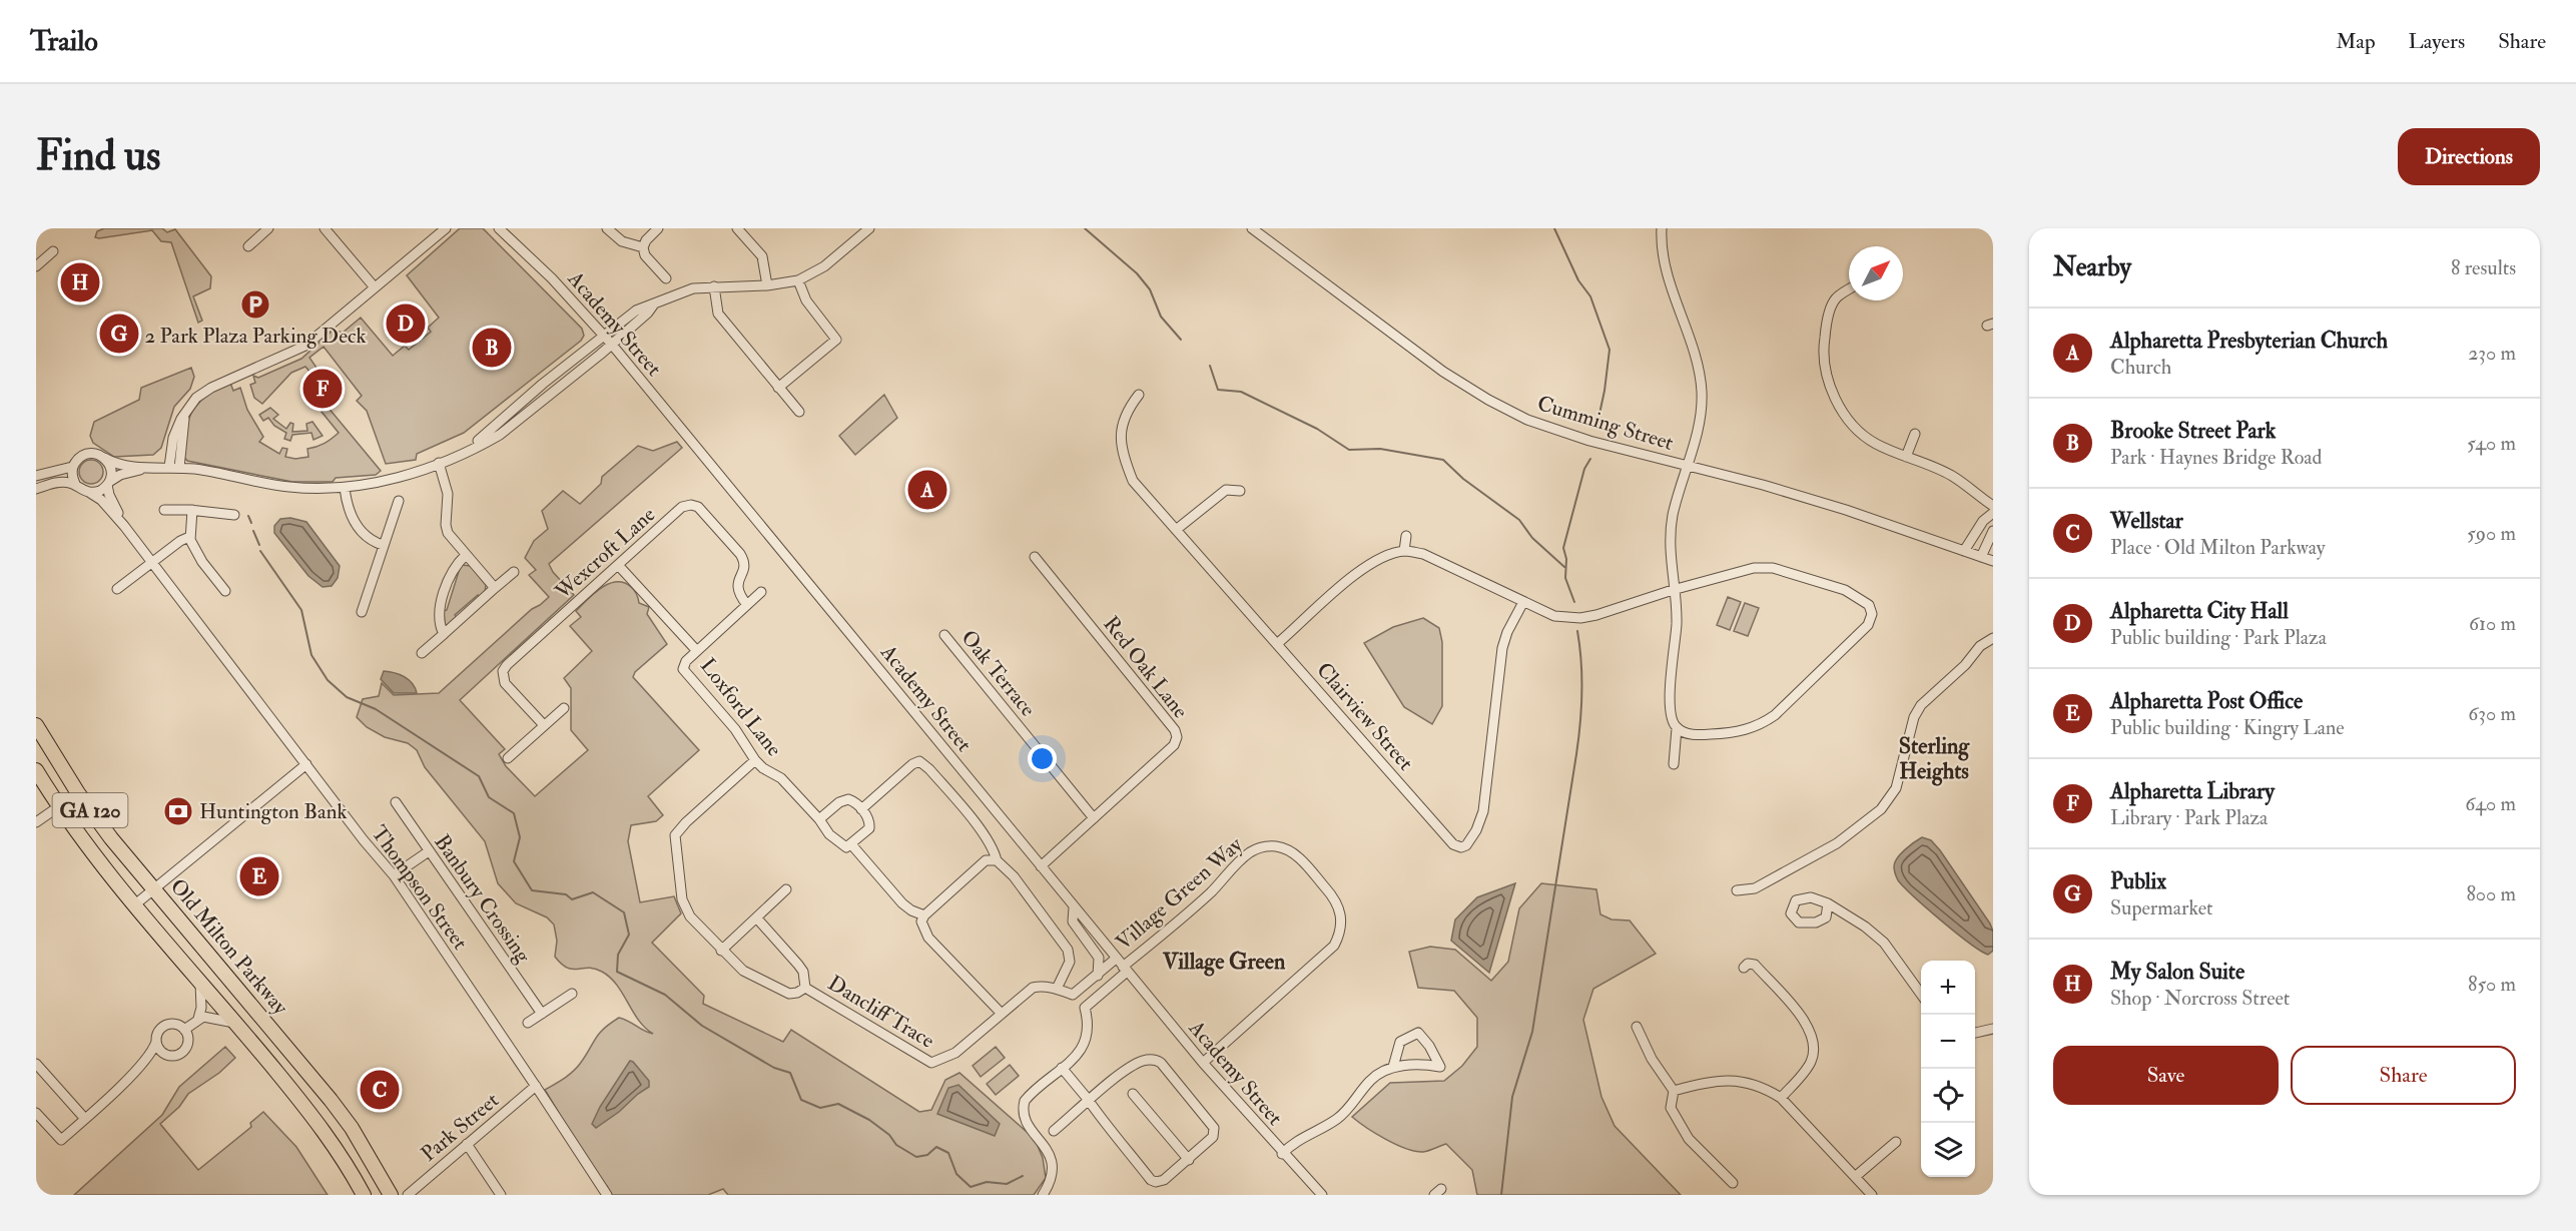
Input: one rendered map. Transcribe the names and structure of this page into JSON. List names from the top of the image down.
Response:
{
  "streets": {
    "highway": ["GA 120", "Old Milton Parkway"],
    "street": [
      "Academy Street",
      "Cumming Street",
      "Wexcroft Lane",
      "Red Oak Lane",
      "Oak Terrace",
      "Loxford Lane",
      "Clairview Street",
      "Thompson Street",
      "Village Green Way",
      "Banbury Crossing",
      "Dancliff Trace",
      "Park Street"
    ]
  },
  "crossings": [
    ["Academy Street", "Red Oak Lane"],
    ["Academy Street", "Village Green Way"],
    ["Academy Street", "Dancliff Trace"],
    ["Wexcroft Lane", "Loxford Lane"],
    ["Red Oak Lane", "Oak Terrace"],
    ["Loxford Lane", "Dancliff Trace"],
    ["Thompson Street", "Park Street"]
  ],
  "districts": ["Sterling Heights", "Village Green"],
  "places": {
    "parking": ["2 Park Plaza Parking Deck"],
    "bank": ["Huntington Bank"]
  },
  "north": "top right",
  "page": {
    "header": "Trailo",
    "nav": ["Map", "Layers", "Share"],
    "buttons": [
      "Directions",
      ["Save", "Share"]
    ],
    "title": "Find us",
    "heading": ["Nearby", "8 results"],
    "pins": [
      "H",
      "D",
      "G",
      "B",
      "F",
      "A",
      "E",
      "C"
    ],
    "list": [
      {
        "mark": "A",
        "name": "Alpharetta Presbyterian Church",
        "note": "Church",
        "value": "230 m"
      },
      {
        "mark": "B",
        "name": "Brooke Street Park",
        "note": "Park · Haynes Bridge Road",
        "value": "540 m"
      },
      {
        "mark": "C",
        "name": "Wellstar",
        "note": "Place · Old Milton Parkway",
        "value": "590 m"
      },
      {
        "mark": "D",
        "name": "Alpharetta City Hall",
        "note": "Public building · Park Plaza",
        "value": "610 m"
      },
      {
        "mark": "E",
        "name": "Alpharetta Post Office",
        "note": "Public building · Kingry Lane",
        "value": "630 m"
      },
      {
        "mark": "F",
        "name": "Alpharetta Library",
        "note": "Library · Park Plaza",
        "value": "640 m"
      },
      {
        "mark": "G",
        "name": "Publix",
        "note": "Supermarket",
        "value": "800 m"
      },
      {
        "mark": "H",
        "name": "My Salon Suite",
        "note": "Shop · Norcross Street",
        "value": "850 m"
      }
    ],
    "map_buttons": ["+", "−"]
  }
}
